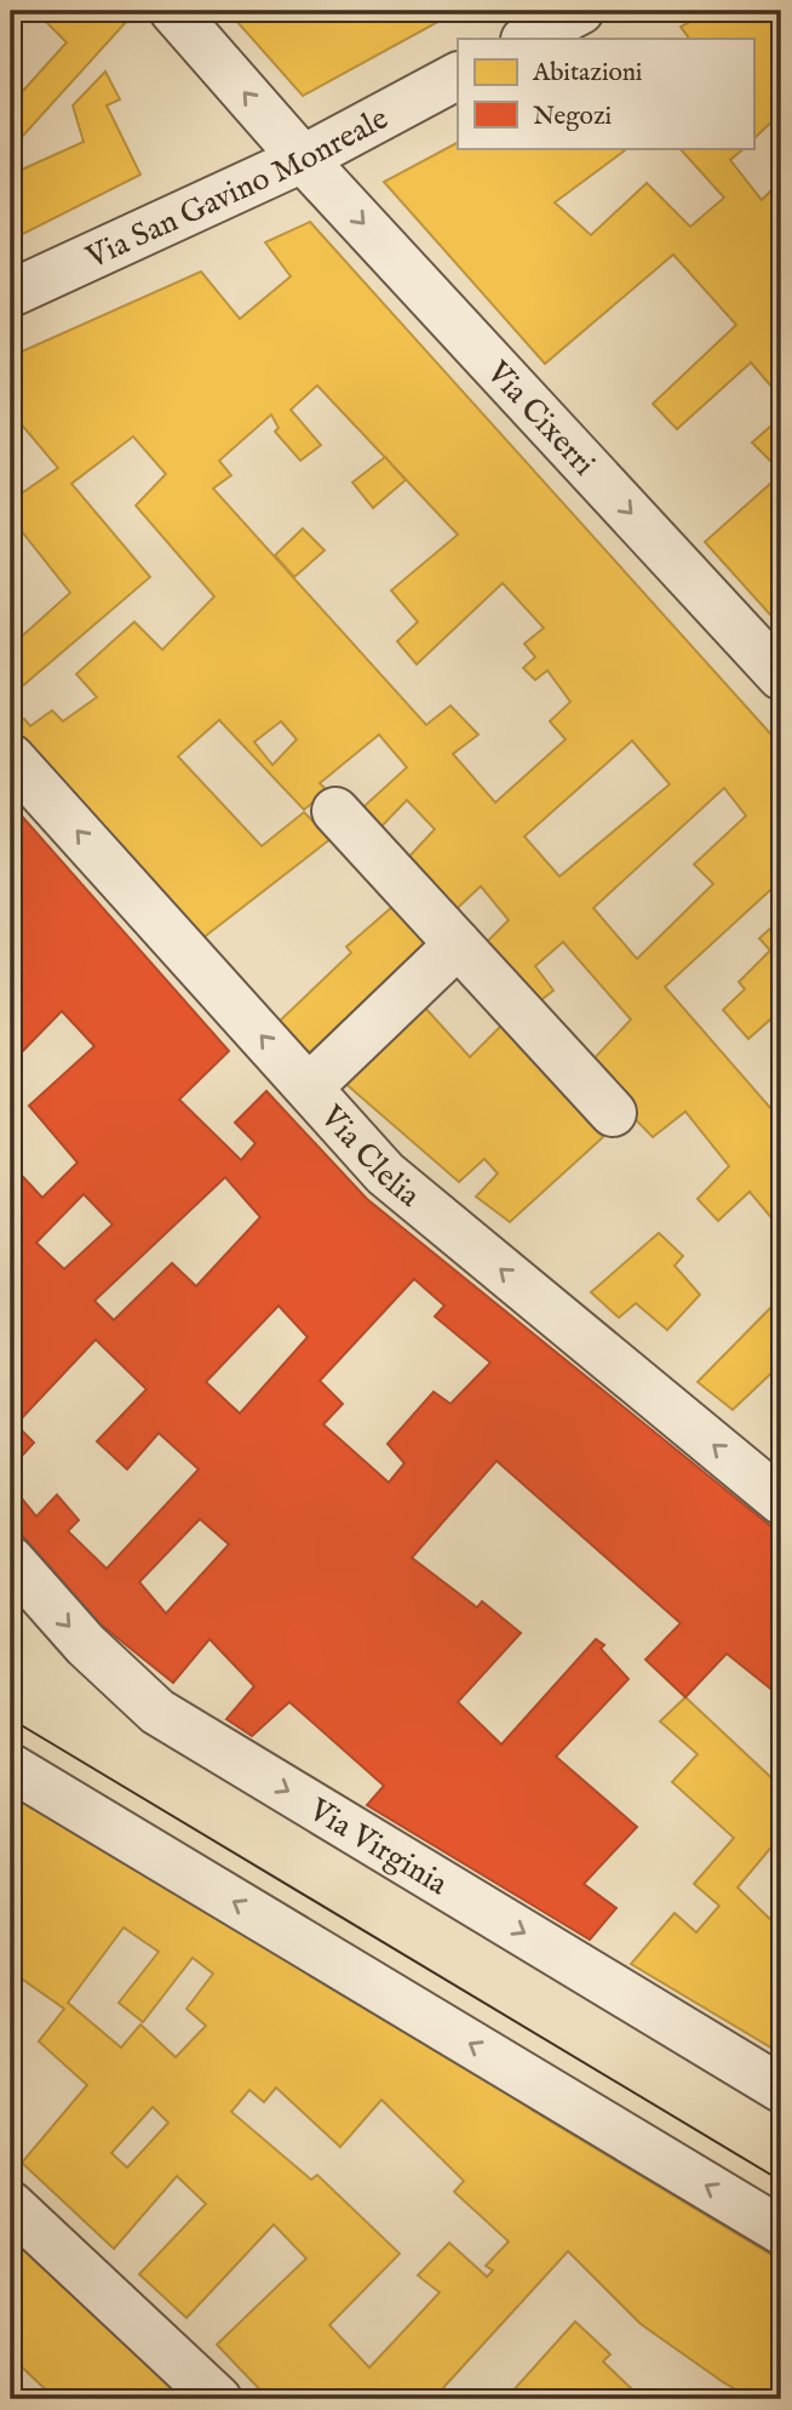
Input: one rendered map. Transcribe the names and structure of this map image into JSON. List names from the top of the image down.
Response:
{
  "streets": {
    "street": [
      "Via San Gavino Monreale",
      "Via Cixerri",
      "Via Clelia",
      "Via Virginia"
    ]
  },
  "crossings": [
    ["Via San Gavino Monreale", "Via Cixerri"]
  ],
  "legend": ["Abitazioni", "Negozi"]
}
